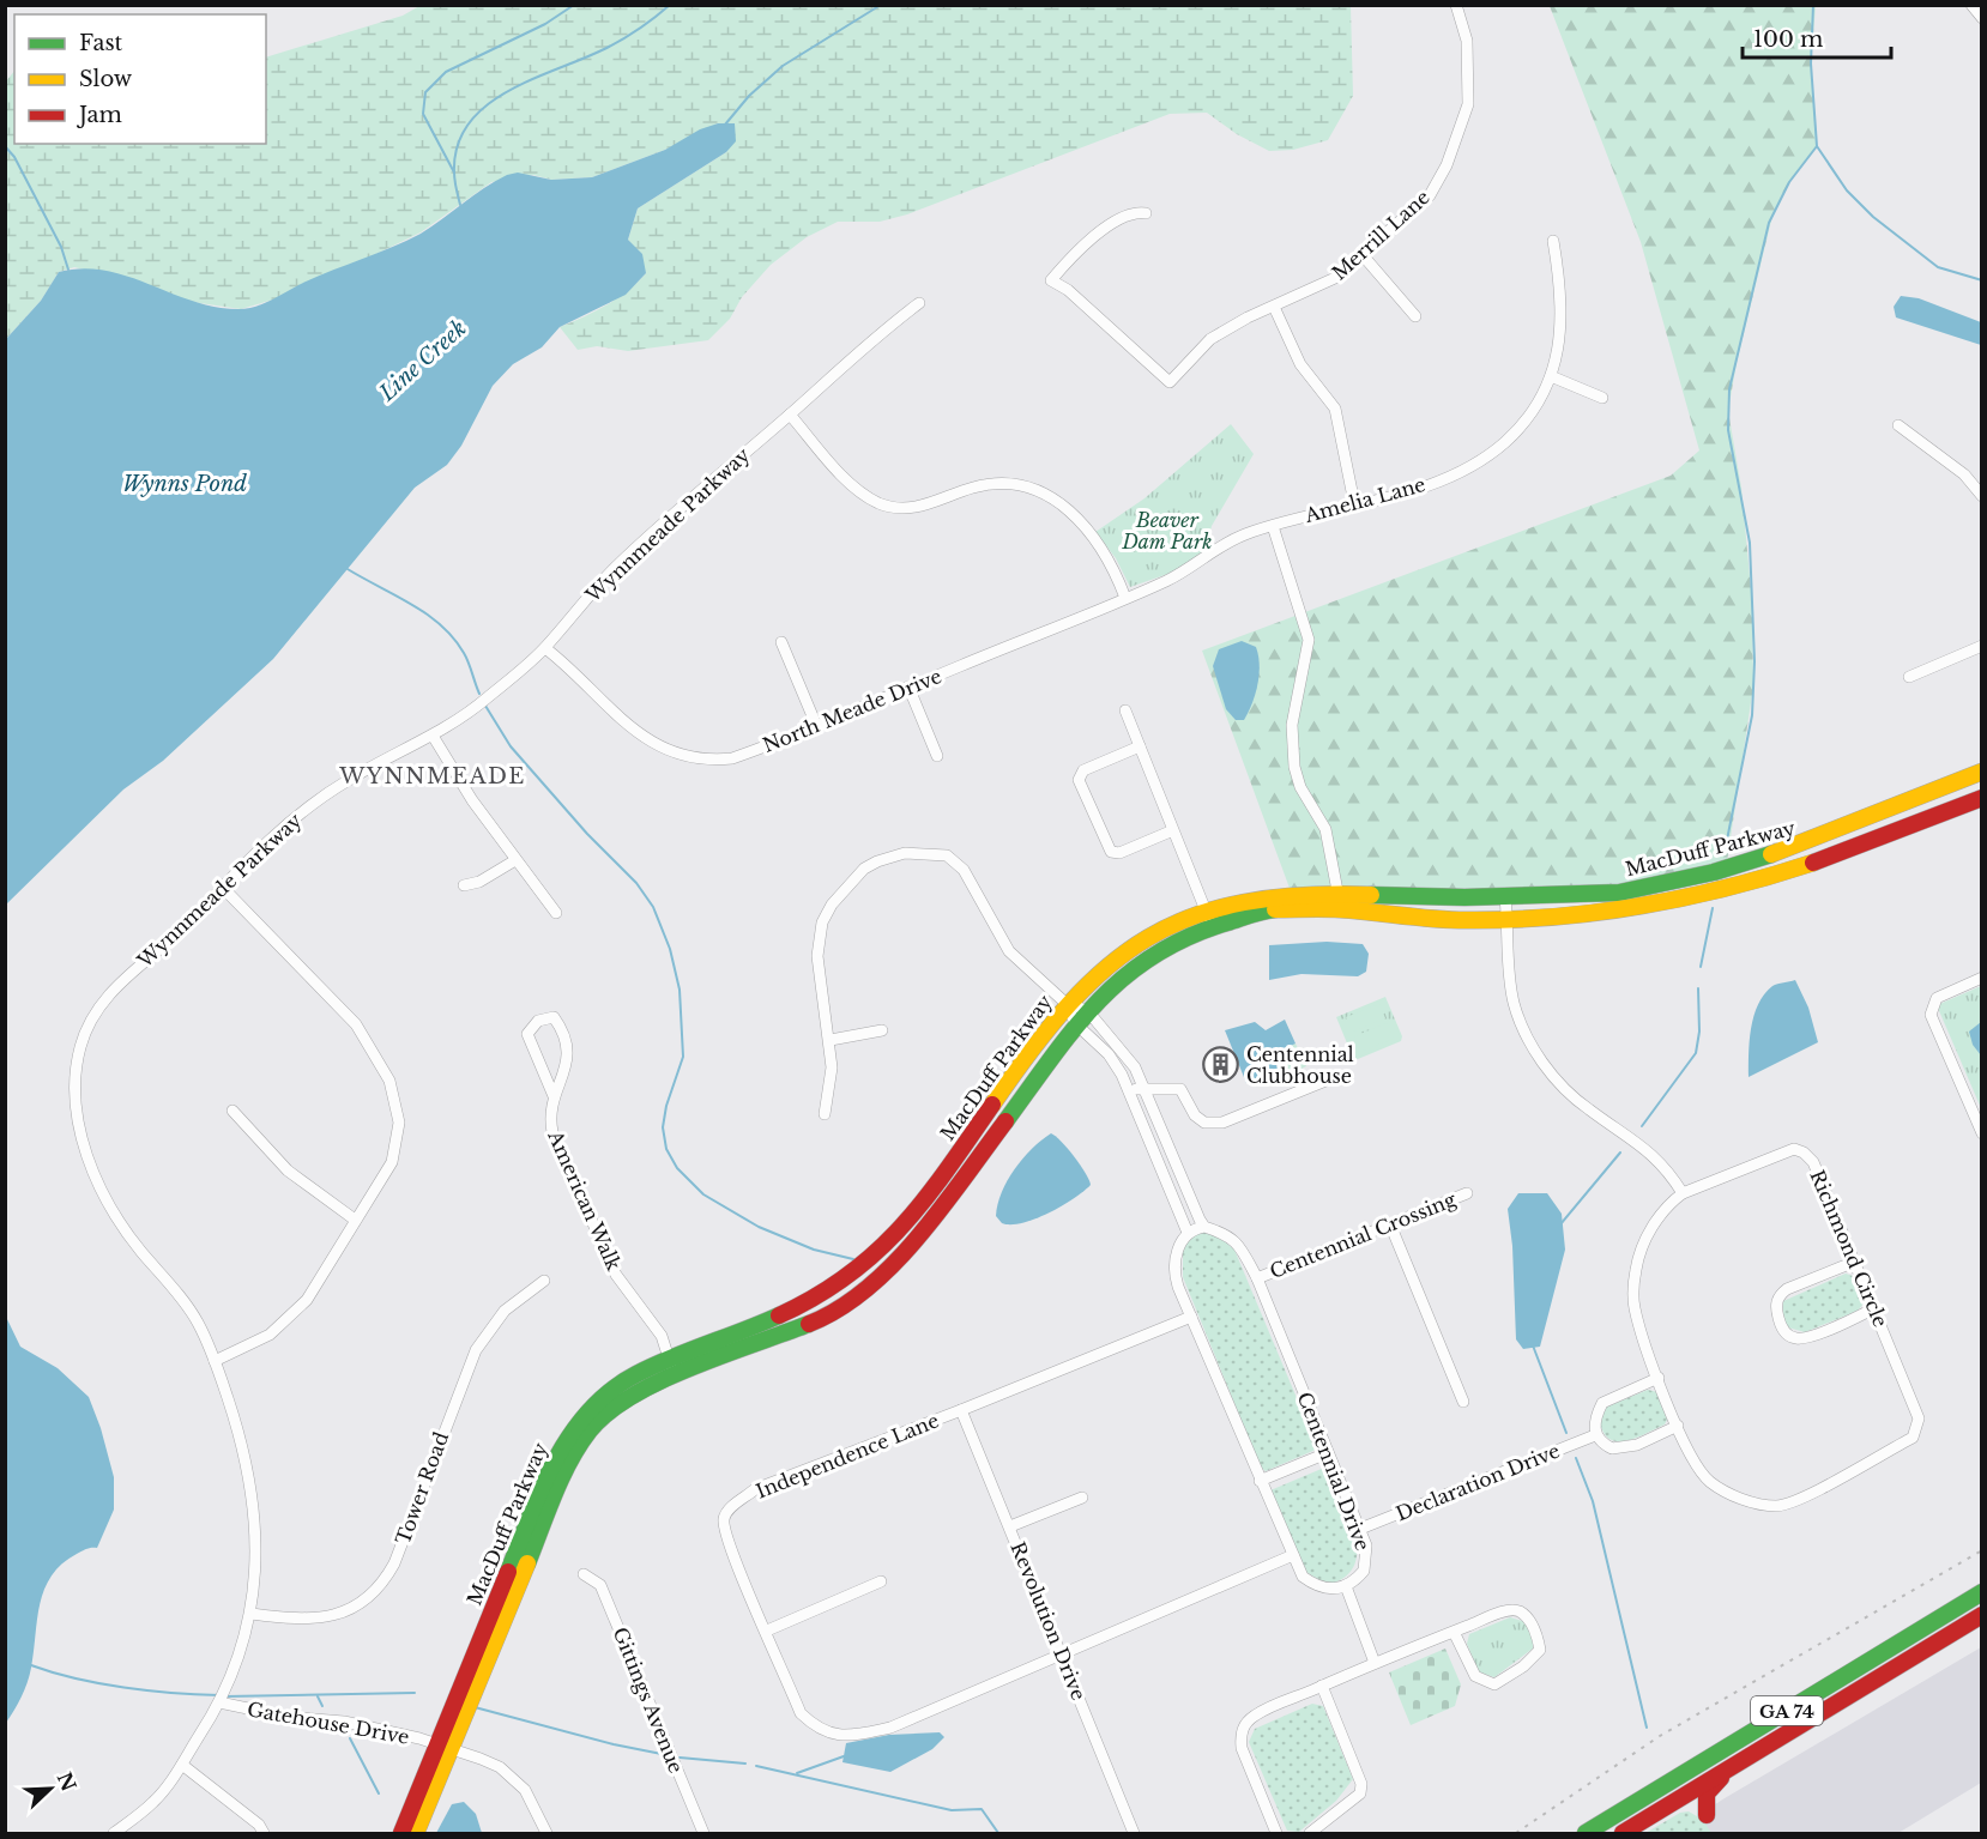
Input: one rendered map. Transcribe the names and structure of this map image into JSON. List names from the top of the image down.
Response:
{
  "streets": {
    "street": [
      "Merrill Lane",
      "Amelia Lane",
      "Wynnmeade Parkway",
      "North Meade Drive",
      "MacDuff Parkway",
      "American Walk",
      "Centennial Crossing",
      "Richmond Circle",
      "Independence Lane",
      "Centennial Drive",
      "Declaration Drive",
      "Tower Road",
      "Revolution Drive",
      "Gittings Avenue",
      "GA 74",
      "Gatehouse Drive"
    ]
  },
  "crossings": [
    ["Amelia Lane", "North Meade Drive"],
    ["Wynnmeade Parkway", "North Meade Drive"],
    ["Wynnmeade Parkway", "Tower Road"],
    ["Wynnmeade Parkway", "Gatehouse Drive"],
    ["MacDuff Parkway", "American Walk"],
    ["MacDuff Parkway", "Gatehouse Drive"],
    ["Centennial Crossing", "Centennial Drive"],
    ["Independence Lane", "Revolution Drive"],
    ["Centennial Drive", "Declaration Drive"]
  ],
  "districts": ["WYNNMEADE"],
  "water": ["Line Creek", "Wynns Pond"],
  "parks": ["Beaver Dam Park"],
  "places": {
    "building": ["Centennial Clubhouse"]
  },
  "legend": ["Fast", "Slow", "Jam"],
  "scale_bar": "100 m",
  "north": "top right"
}
